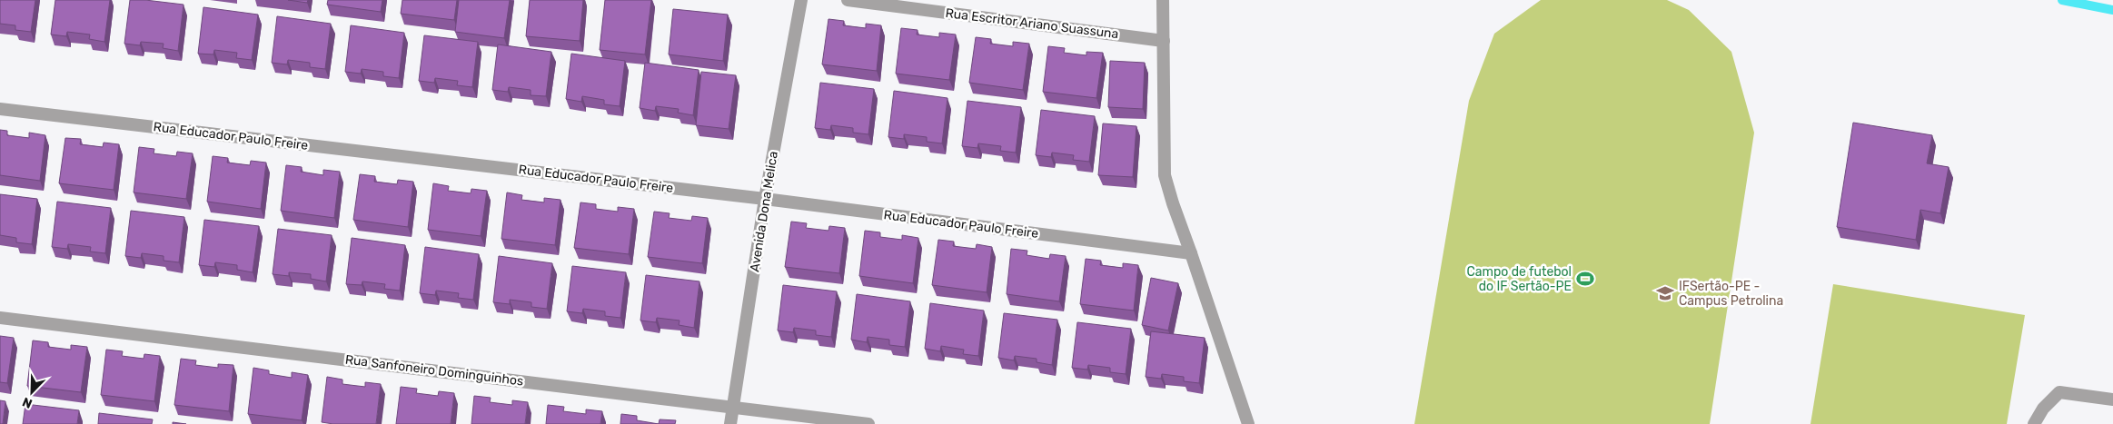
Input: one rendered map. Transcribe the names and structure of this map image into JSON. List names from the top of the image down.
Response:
{
  "streets": {
    "street": [
      "Rua Escritor Ariano Suassuna",
      "Rua Educador Paulo Freire",
      "Avenida Dona Melica",
      "Rua Sanfoneiro Dominguinhos"
    ]
  },
  "crossings": [
    ["Rua Educador Paulo Freire", "Avenida Dona Melica"],
    ["Avenida Dona Melica", "Rua Sanfoneiro Dominguinhos"]
  ],
  "places": {
    "sports": ["Campo de futebol do IF Sertão-PE"],
    "school or university": ["IFSertão-PE - Campus Petrolina"]
  },
  "north": "bottom left"
}
